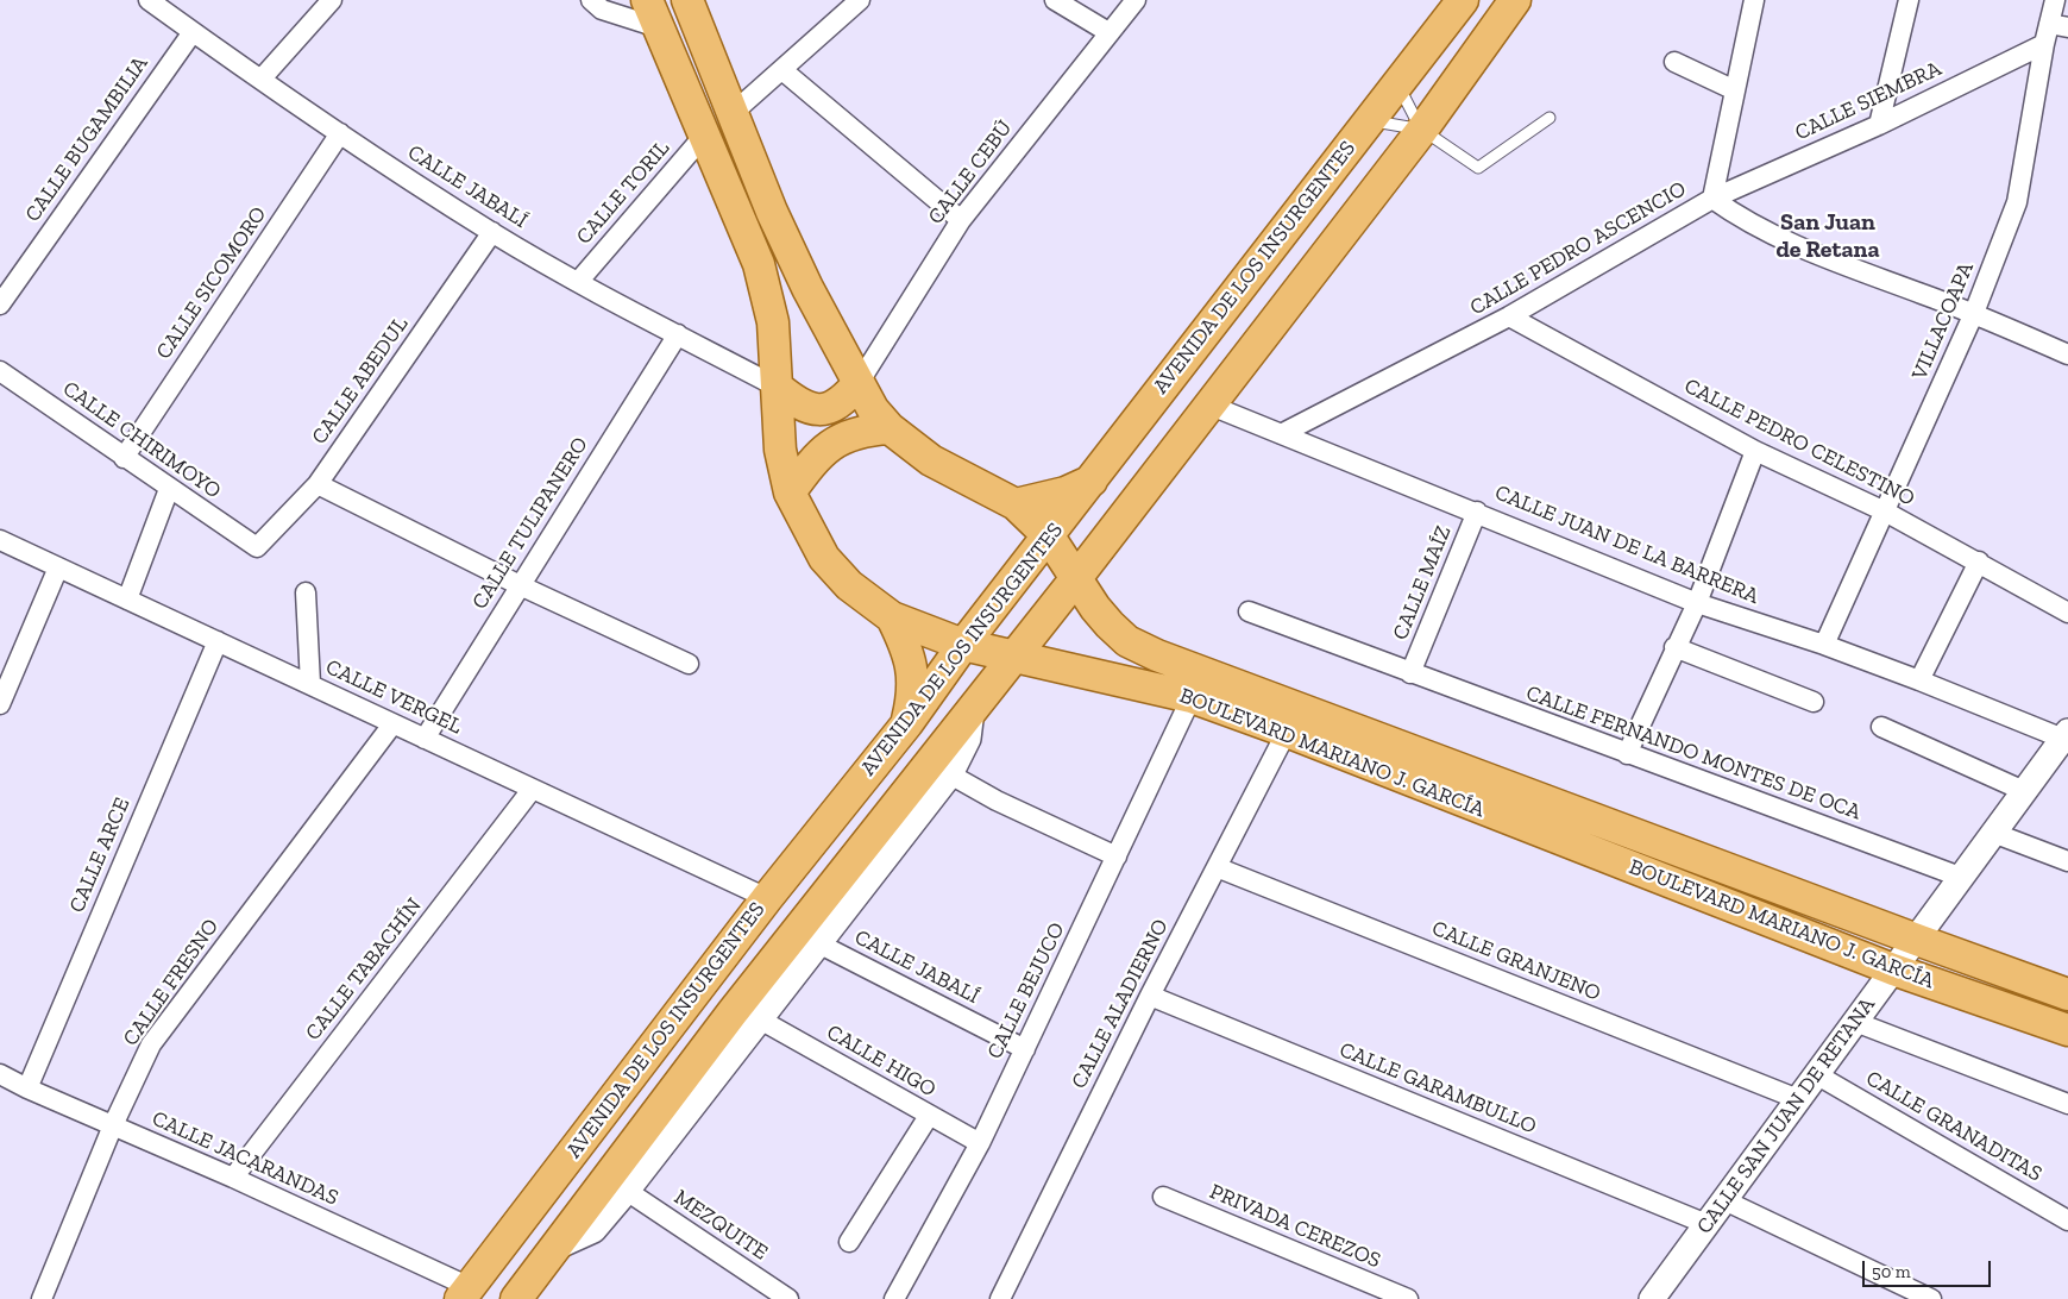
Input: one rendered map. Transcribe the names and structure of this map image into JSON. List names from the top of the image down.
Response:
{
  "streets": {
    "main road": ["AVENIDA DE LOS INSURGENTES", "BOULEVARD MARIANO J. GARCÍA"],
    "street": [
      "CALLE SIEMBRA",
      "CALLE BUGAMBILIA",
      "CALLE CEBÚ",
      "CALLE JABALÍ",
      "CALLE TORIL",
      "CALLE PEDRO ASCENCIO",
      "CALLE SICOMORO",
      "VILLACOAPA",
      "CALLE ABEDUL",
      "CALLE CHIRIMOYO",
      "CALLE PEDRO CELESTINO",
      "CALLE TULIPANERO",
      "CALLE JUAN DE LA BARRERA",
      "CALLE MAÍZ",
      "CALLE VERGEL",
      "CALLE FERNANDO MONTES DE OCA",
      "CALLE ARCE",
      "CALLE GRANJENO",
      "CALLE TABACHÍN",
      "CALLE FRESNO",
      "CALLE BEJUCO",
      "CALLE ALADIERNO",
      "CALLE HIGO",
      "CALLE GARAMBULLO",
      "CALLE SAN JUAN DE RETANA",
      "CALLE GRANADITAS",
      "CALLE JACARANDAS",
      "MEZQUITE",
      "PRIVADA CEREZOS"
    ]
  },
  "crossings": [
    ["CALLE SIEMBRA", "CALLE PEDRO ASCENCIO"],
    ["CALLE SIEMBRA", "VILLACOAPA"],
    ["CALLE BUGAMBILIA", "CALLE JABALÍ"],
    ["CALLE CEBÚ", "BOULEVARD MARIANO J. GARCÍA"],
    ["CALLE JABALÍ", "CALLE TORIL"],
    ["CALLE JABALÍ", "CALLE SICOMORO"],
    ["CALLE JABALÍ", "CALLE ABEDUL"],
    ["CALLE JABALÍ", "CALLE TULIPANERO"],
    ["CALLE JABALÍ", "BOULEVARD MARIANO J. GARCÍA"],
    ["CALLE JABALÍ", "CALLE BEJUCO"],
    ["CALLE TORIL", "BOULEVARD MARIANO J. GARCÍA"],
    ["CALLE PEDRO ASCENCIO", "VILLACOAPA"],
    ["CALLE PEDRO ASCENCIO", "CALLE PEDRO CELESTINO"],
    ["CALLE PEDRO ASCENCIO", "CALLE JUAN DE LA BARRERA"],
    ["AVENIDA DE LOS INSURGENTES", "CALLE JUAN DE LA BARRERA"],
    ["AVENIDA DE LOS INSURGENTES", "CALLE VERGEL"],
    ["AVENIDA DE LOS INSURGENTES", "BOULEVARD MARIANO J. GARCÍA"],
    ["AVENIDA DE LOS INSURGENTES", "CALLE JACARANDAS"],
    ["CALLE SICOMORO", "CALLE CHIRIMOYO"],
    ["VILLACOAPA", "CALLE PEDRO CELESTINO"],
    ["VILLACOAPA", "CALLE JUAN DE LA BARRERA"],
    ["CALLE ABEDUL", "CALLE CHIRIMOYO"],
    ["CALLE TULIPANERO", "CALLE VERGEL"],
    ["CALLE JUAN DE LA BARRERA", "CALLE MAÍZ"],
    ["CALLE JUAN DE LA BARRERA", "CALLE SAN JUAN DE RETANA"],
    ["CALLE MAÍZ", "CALLE FERNANDO MONTES DE OCA"],
    ["CALLE VERGEL", "CALLE ARCE"],
    ["CALLE VERGEL", "CALLE TABACHÍN"],
    ["CALLE VERGEL", "CALLE FRESNO"],
    ["BOULEVARD MARIANO J. GARCÍA", "CALLE BEJUCO"],
    ["BOULEVARD MARIANO J. GARCÍA", "CALLE ALADIERNO"],
    ["BOULEVARD MARIANO J. GARCÍA", "CALLE SAN JUAN DE RETANA"],
    ["CALLE FERNANDO MONTES DE OCA", "CALLE SAN JUAN DE RETANA"],
    ["CALLE ARCE", "CALLE JACARANDAS"],
    ["CALLE GRANJENO", "CALLE ALADIERNO"],
    ["CALLE GRANJENO", "CALLE SAN JUAN DE RETANA"],
    ["CALLE TABACHÍN", "CALLE JACARANDAS"],
    ["CALLE FRESNO", "CALLE JACARANDAS"],
    ["CALLE BEJUCO", "CALLE HIGO"],
    ["CALLE ALADIERNO", "CALLE GARAMBULLO"],
    ["CALLE GARAMBULLO", "CALLE SAN JUAN DE RETANA"],
    ["CALLE SAN JUAN DE RETANA", "CALLE GRANADITAS"]
  ],
  "districts": ["San Juan de Retana"],
  "scale_bar": "50 m"
}
